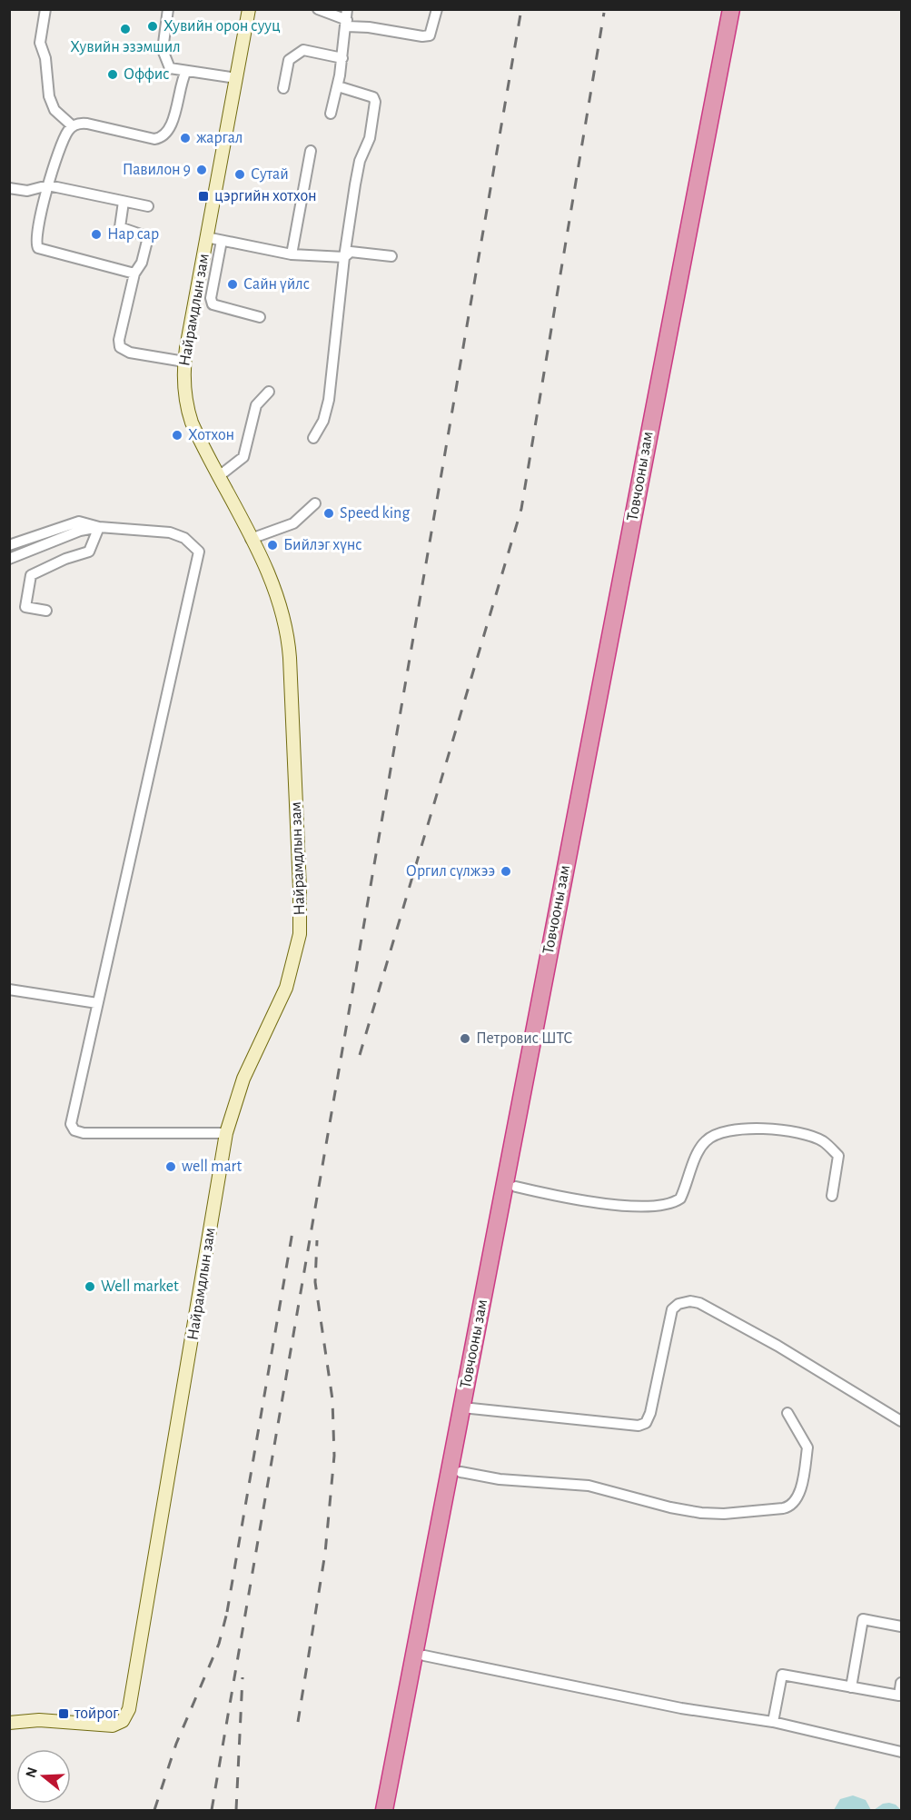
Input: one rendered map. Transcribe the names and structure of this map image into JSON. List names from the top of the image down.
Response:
{
  "streets": {
    "highway": ["Товчооны зам"],
    "main road": ["Найрамдлын зам"]
  },
  "places": {
    "other": [
      "Хувийн орон сууц",
      "Хувийн эзэмшил",
      "Оффис",
      "жаргал",
      "Павилон 9",
      "Сутай",
      "Нар сар",
      "Сайн үйлс",
      "Хотхон",
      "Speed king",
      "Бийлэг хүнс",
      "Оргил сүлжээ",
      "Петровис ШТС",
      "well mart",
      "Well market"
    ],
    "transit": ["цэргийн хотхон", "тойрог"]
  },
  "north": "left"
}
